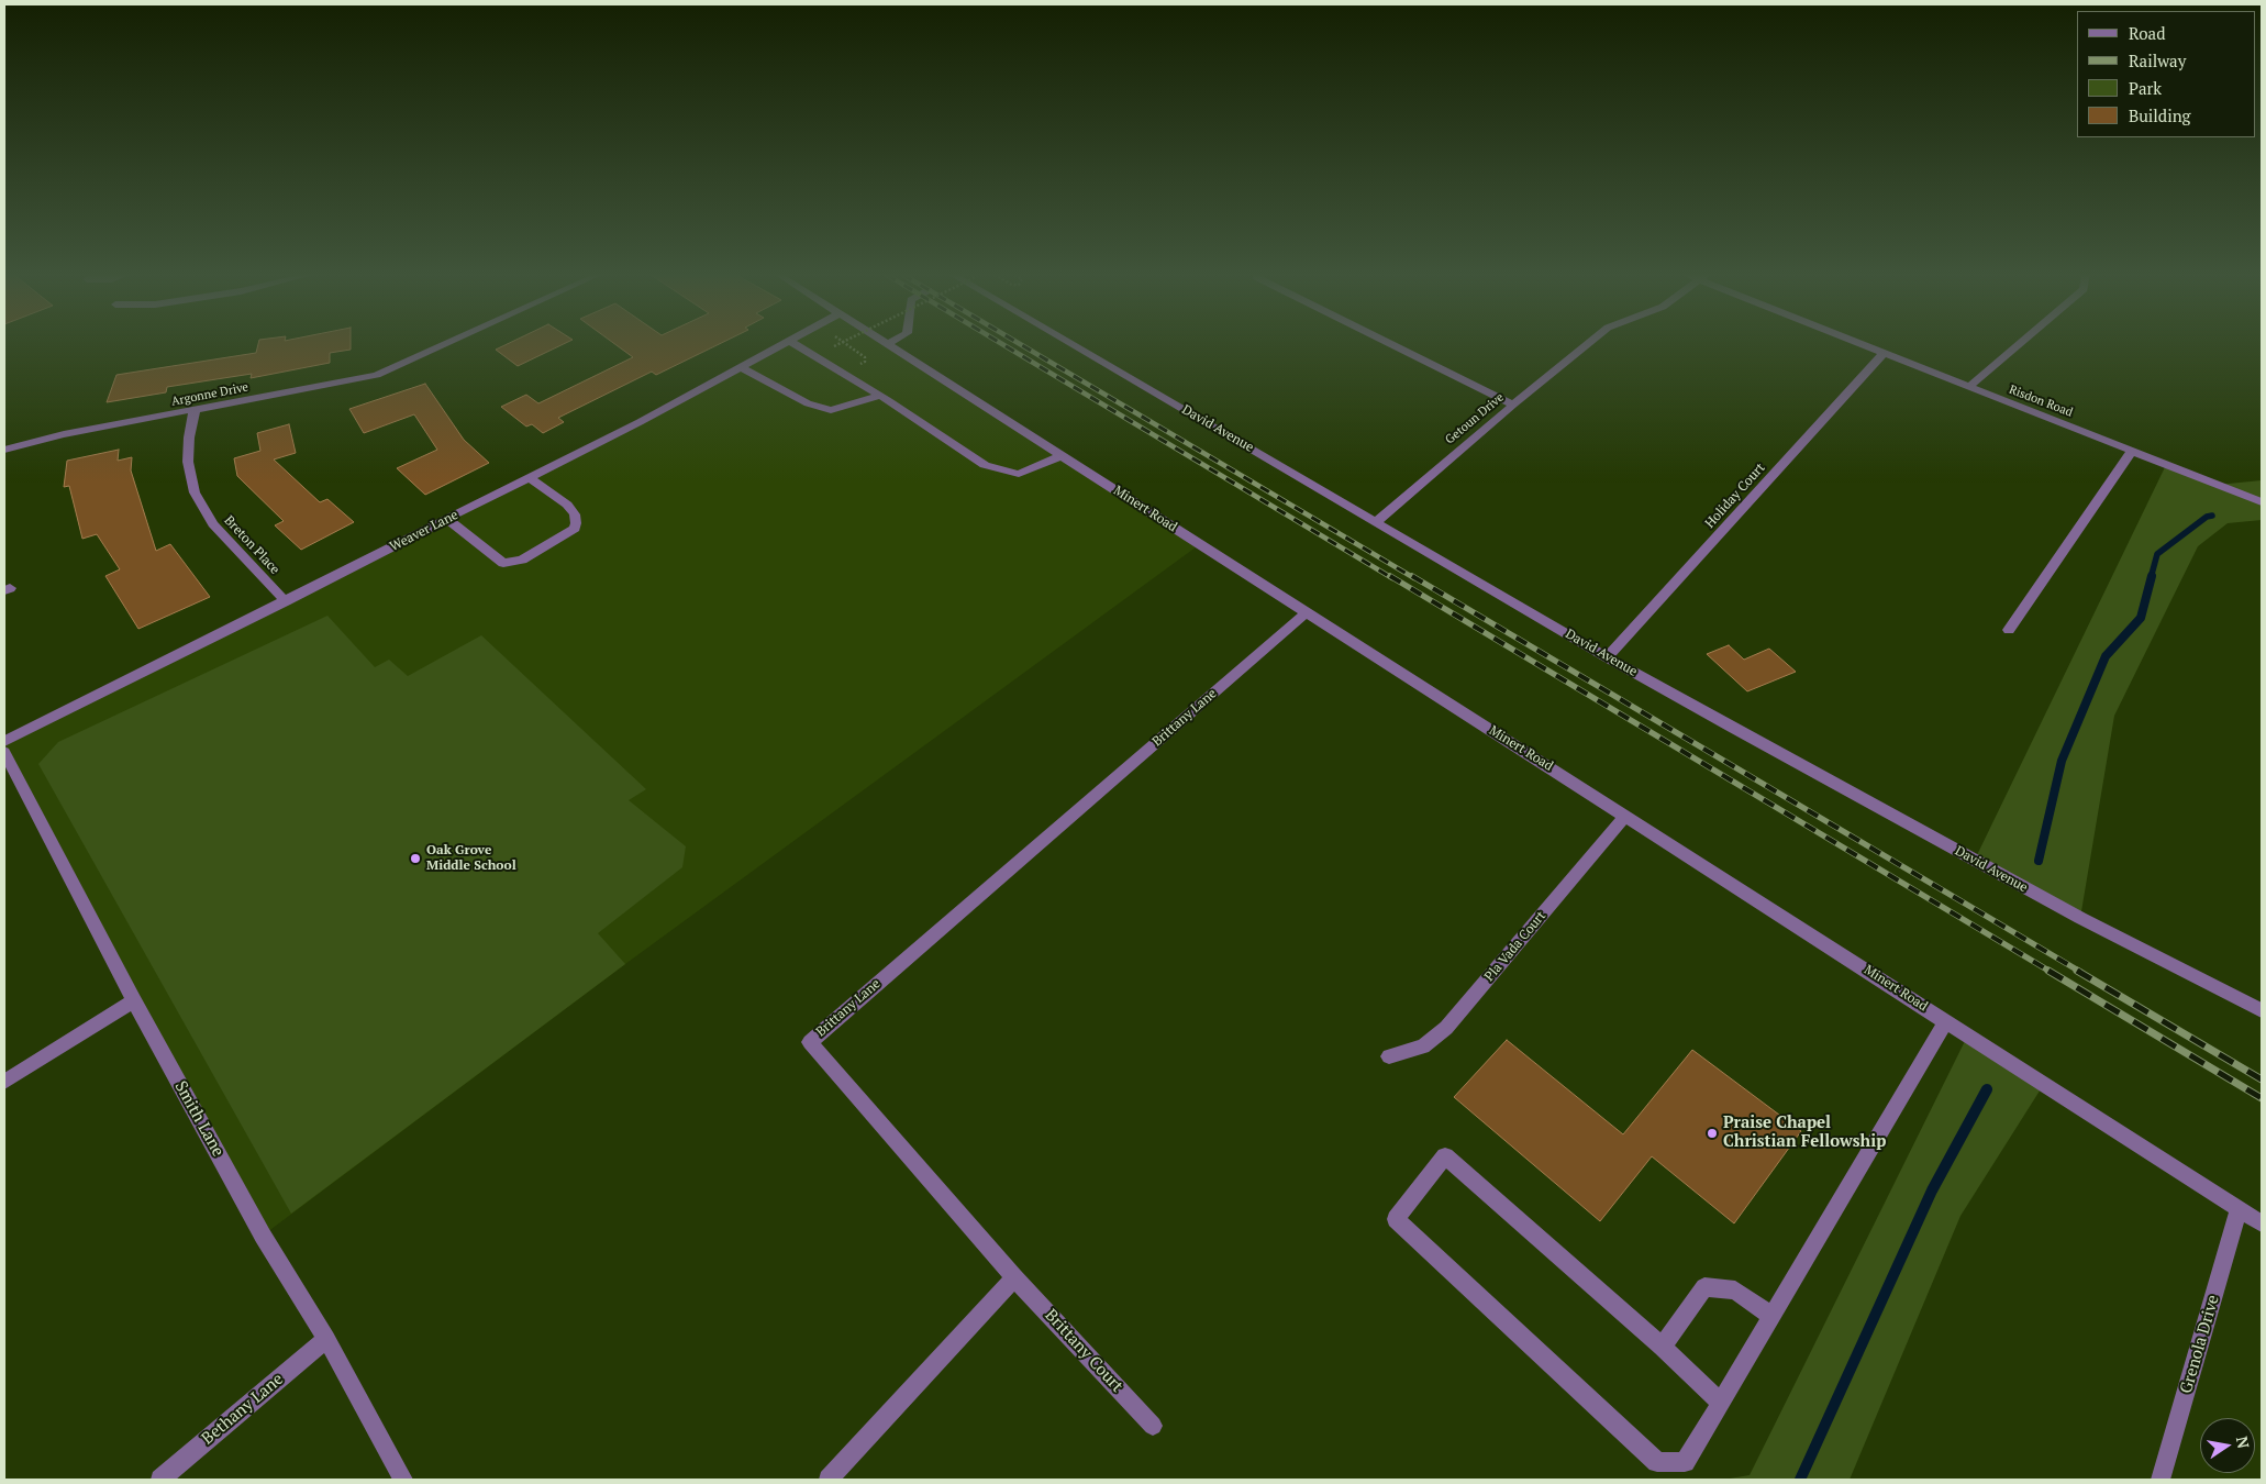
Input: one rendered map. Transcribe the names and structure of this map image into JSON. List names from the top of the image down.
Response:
{
  "streets": {
    "street": [
      "Argonne Drive",
      "Risdon Road",
      "Getoun Drive",
      "David Avenue",
      "Holiday Court",
      "Minert Road",
      "Weaver Lane",
      "Breton Place",
      "Brittany Lane",
      "Pla Vada Court",
      "Smith Lane",
      "Grenola Drive",
      "Brittany Court",
      "Bethany Lane"
    ]
  },
  "crossings": [
    ["Argonne Drive", "Breton Place"],
    ["Risdon Road", "Holiday Court"],
    ["Getoun Drive", "David Avenue"],
    ["David Avenue", "Holiday Court"],
    ["Minert Road", "Brittany Lane"],
    ["Minert Road", "Pla Vada Court"],
    ["Minert Road", "Grenola Drive"],
    ["Weaver Lane", "Breton Place"],
    ["Brittany Lane", "Brittany Court"],
    ["Smith Lane", "Bethany Lane"]
  ],
  "places": ["Oak Grove Middle School", "Praise Chapel Christian Fellowship"],
  "legend": [
    "Road",
    "Railway",
    "Park",
    "Building"
  ],
  "north": "right"
}
